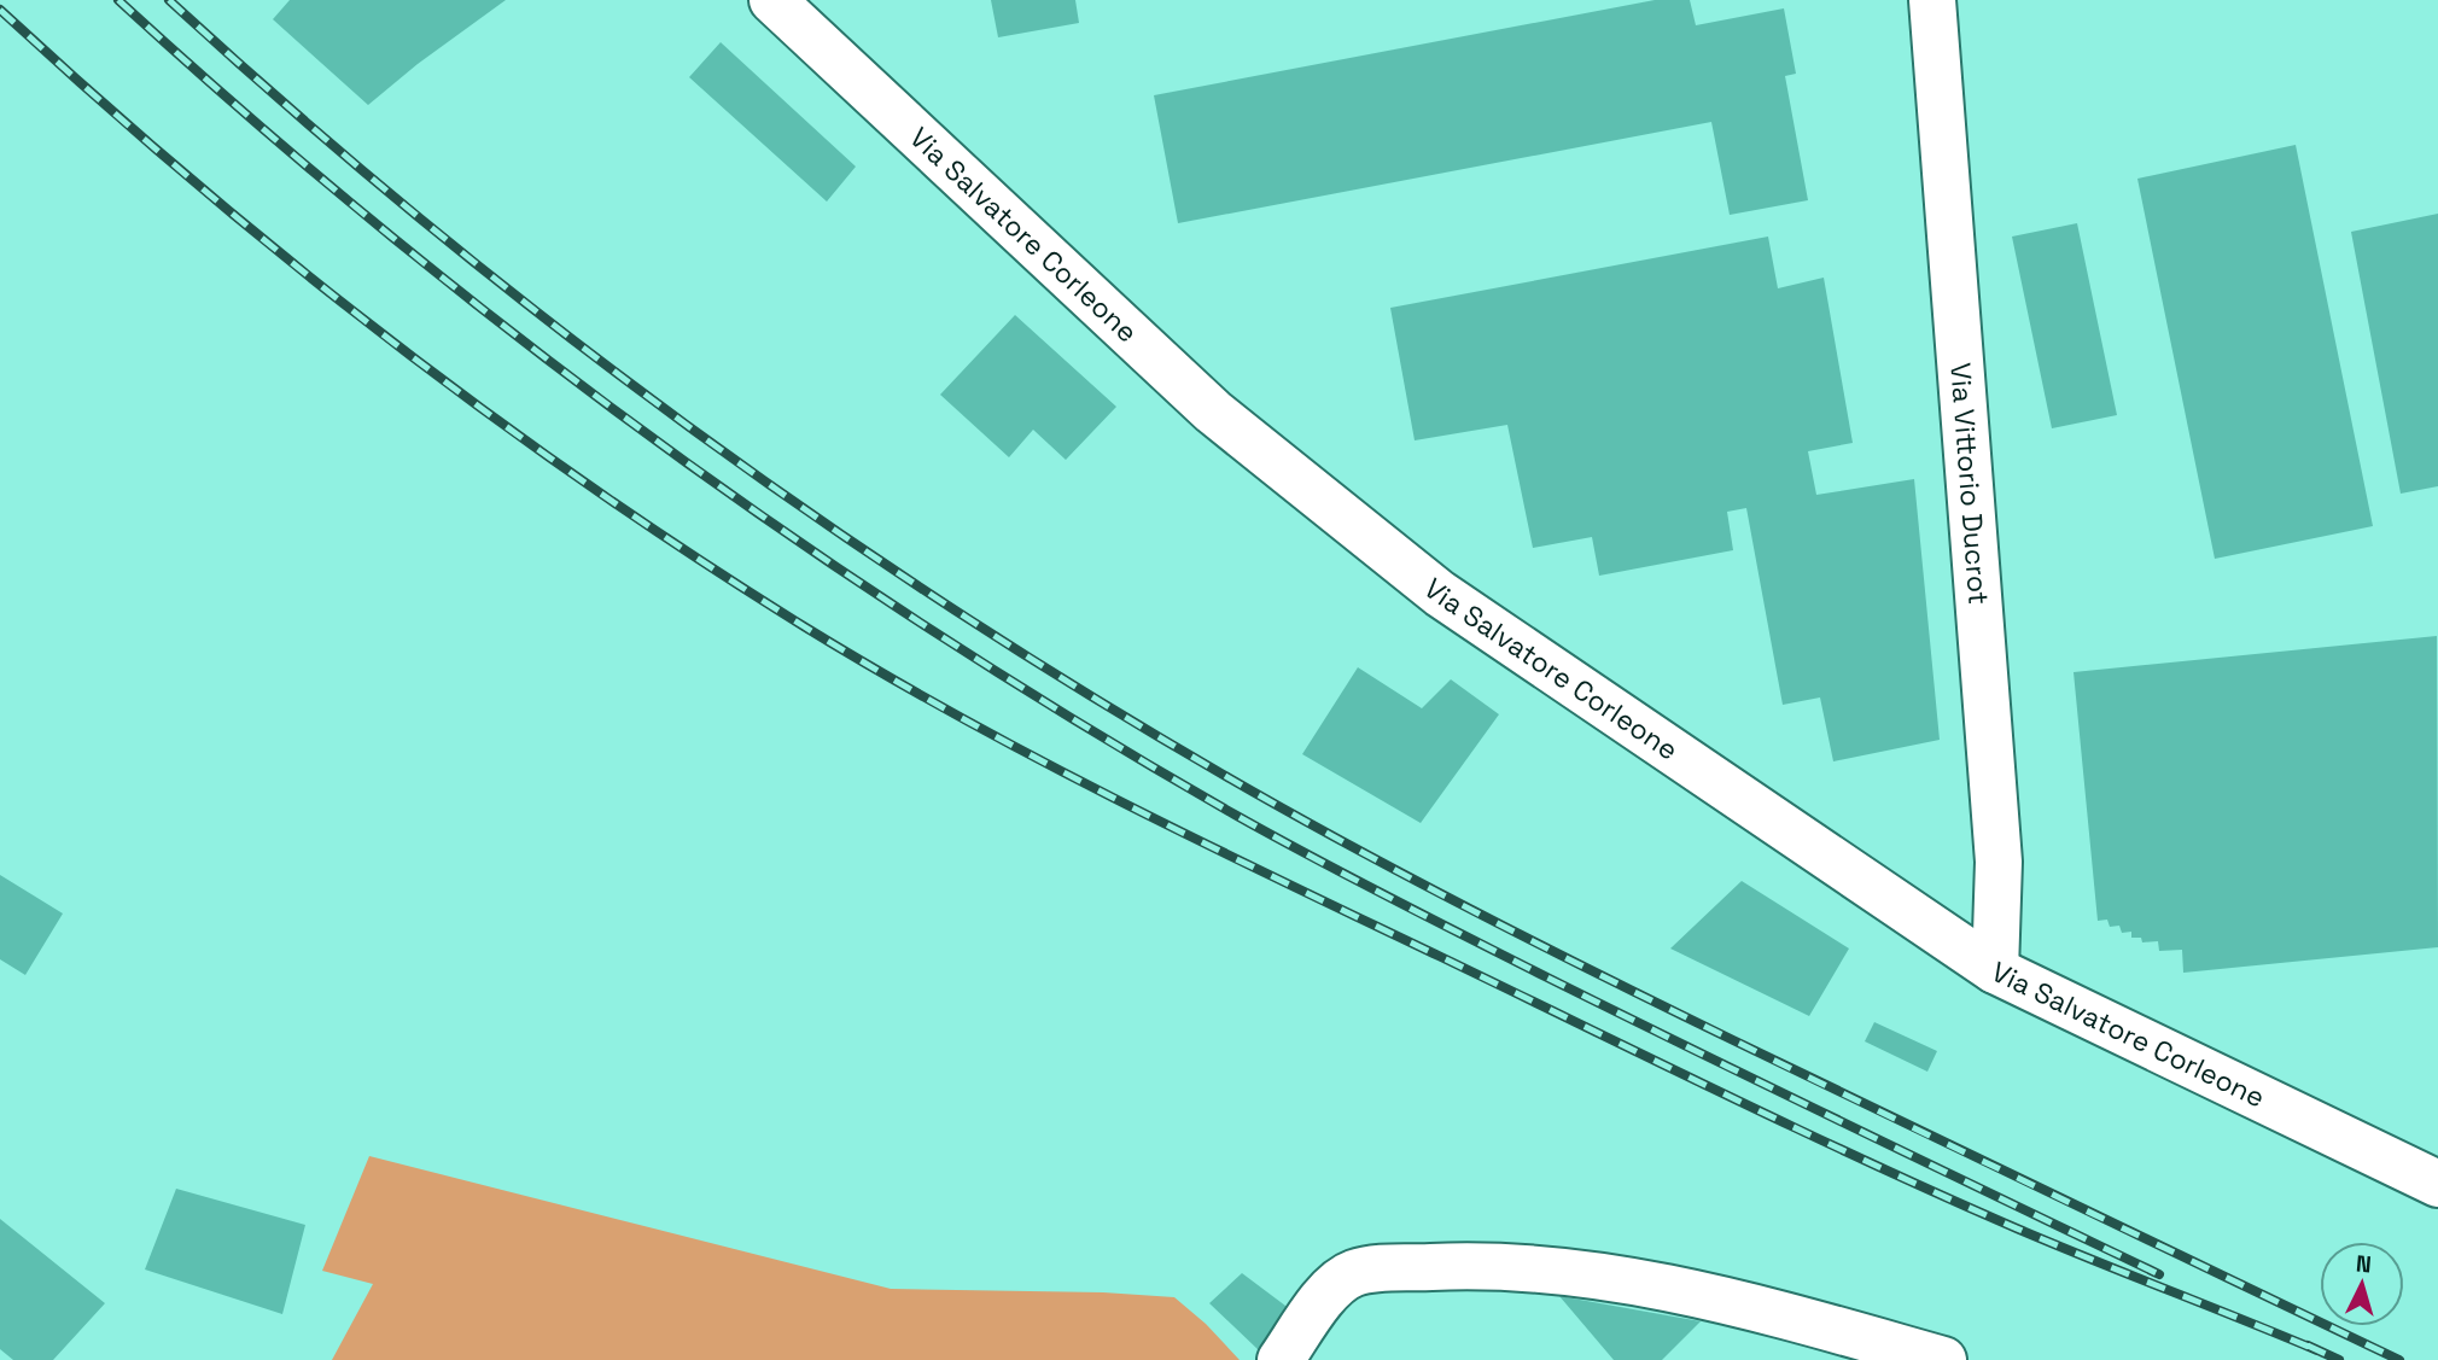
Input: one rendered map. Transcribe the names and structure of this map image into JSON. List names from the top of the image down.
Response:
{
  "streets": {
    "street": ["Via Salvatore Corleone", "Via Vittorio Ducrot"]
  },
  "crossings": [
    ["Via Salvatore Corleone", "Via Vittorio Ducrot"]
  ],
  "north": "top"
}
